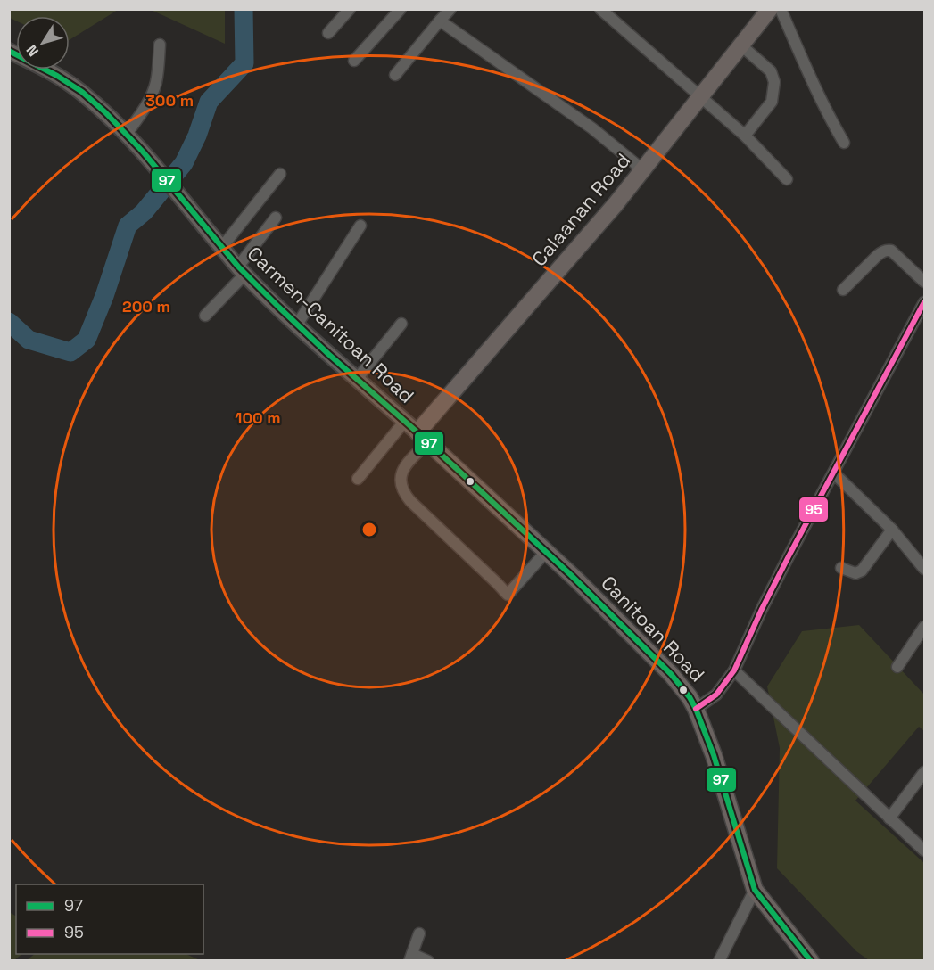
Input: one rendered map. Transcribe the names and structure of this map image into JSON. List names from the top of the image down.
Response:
{
  "streets": {
    "main road": ["Calaanan Road", "Carmen-Canitoan Road", "Canitoan Road"]
  },
  "crossings": [
    ["Calaanan Road", "Carmen-Canitoan Road"],
    ["Calaanan Road", "Canitoan Road"],
    ["Carmen-Canitoan Road", "Canitoan Road"]
  ],
  "lines": ["transit line 97", "transit line 95"],
  "legend": ["97", "95"],
  "north": "bottom left",
  "rings": ["300 m", "200 m", "100 m"]
}
